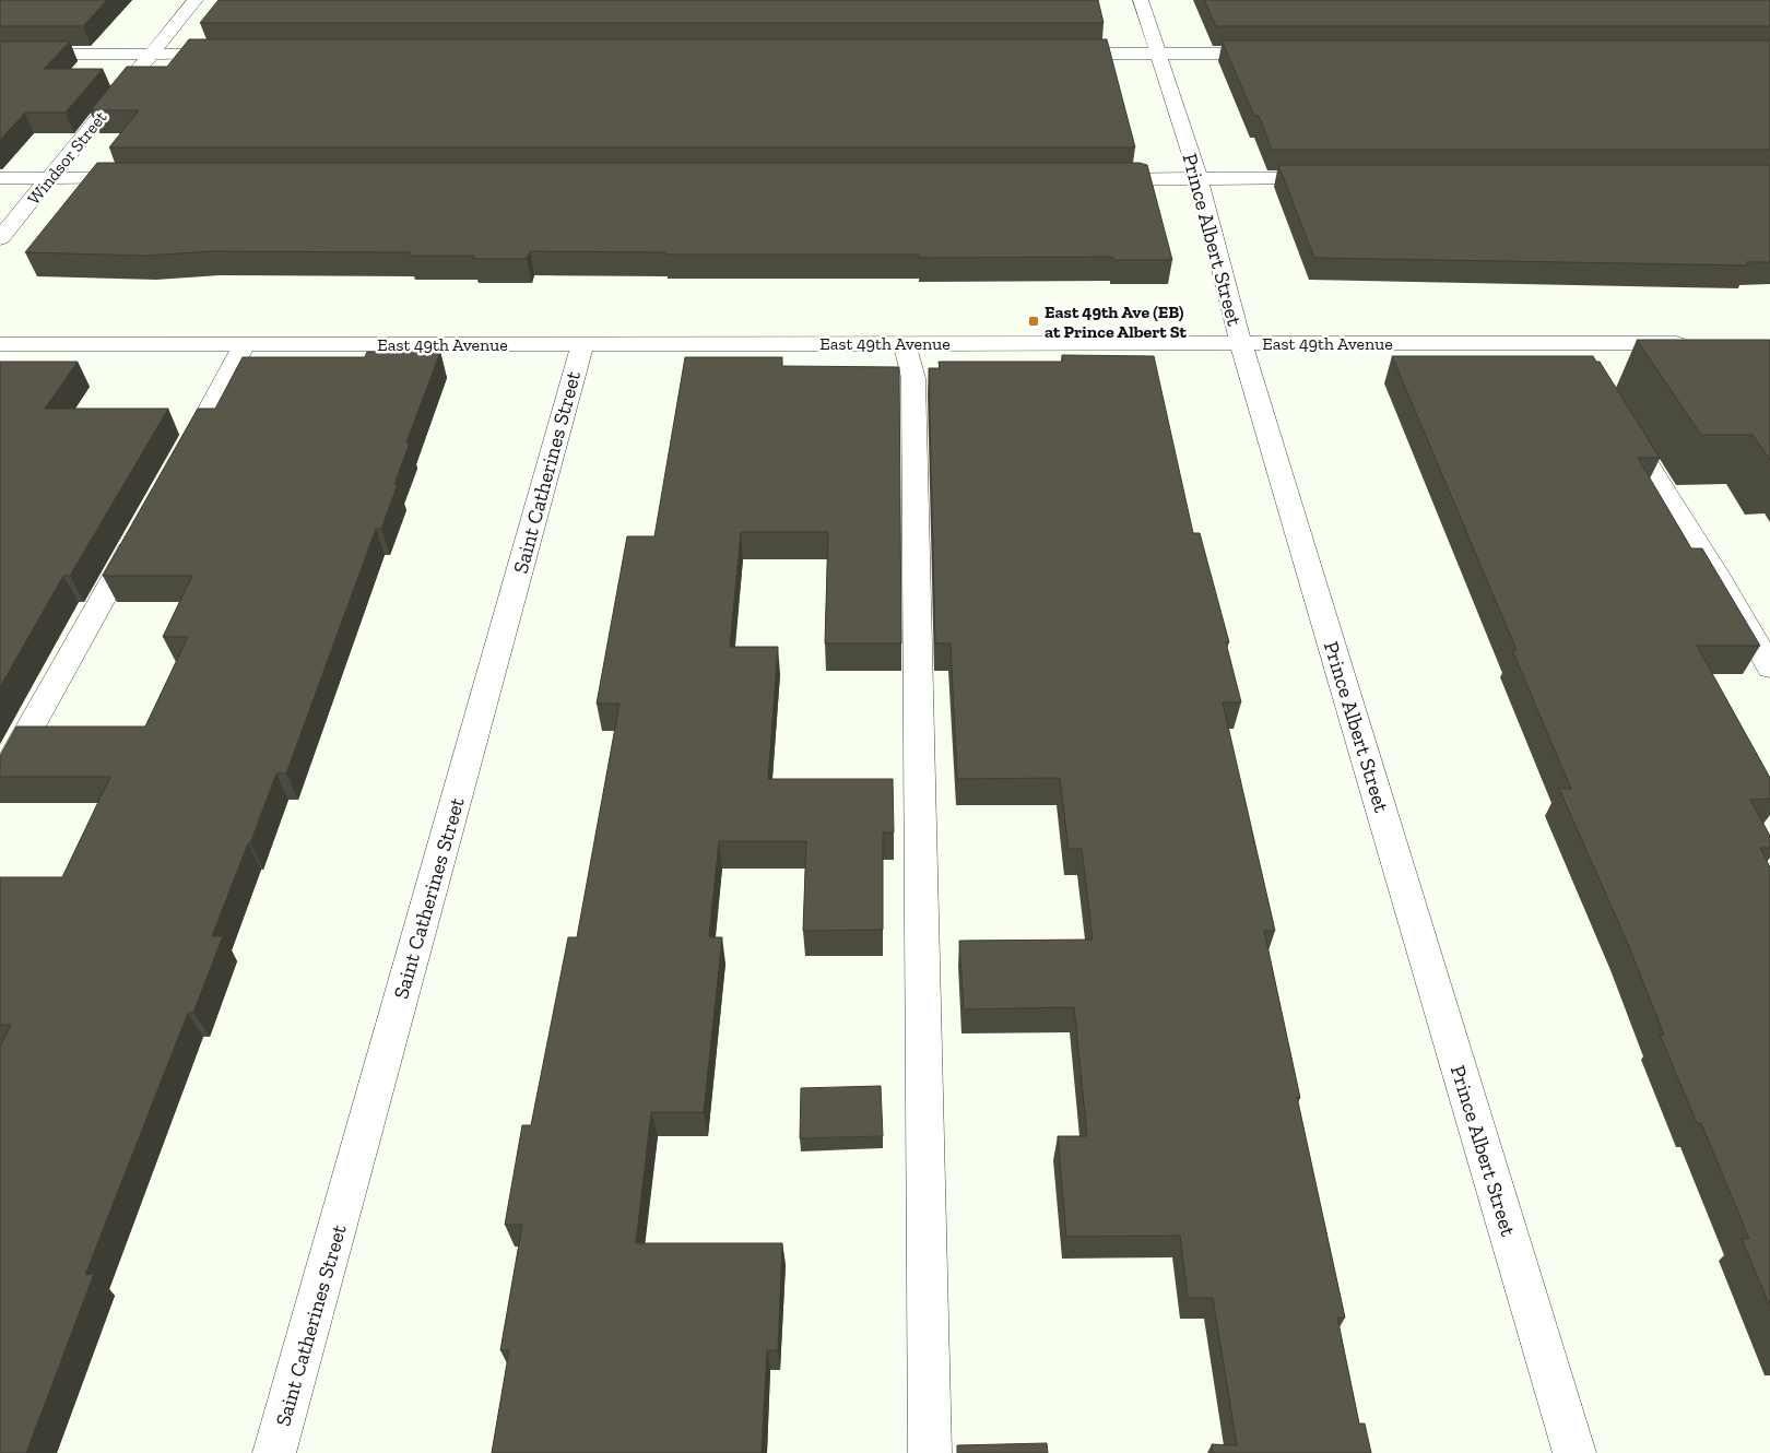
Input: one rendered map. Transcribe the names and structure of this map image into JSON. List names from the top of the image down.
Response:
{
  "streets": {
    "street": [
      "Windsor Street",
      "Prince Albert Street",
      "East 49th Avenue",
      "Saint Catherines Street"
    ]
  },
  "crossings": [
    ["Prince Albert Street", "East 49th Avenue"],
    ["East 49th Avenue", "Saint Catherines Street"]
  ],
  "places": {
    "transit": ["East 49th Ave (EB) at Prince Albert St"]
  }
}
